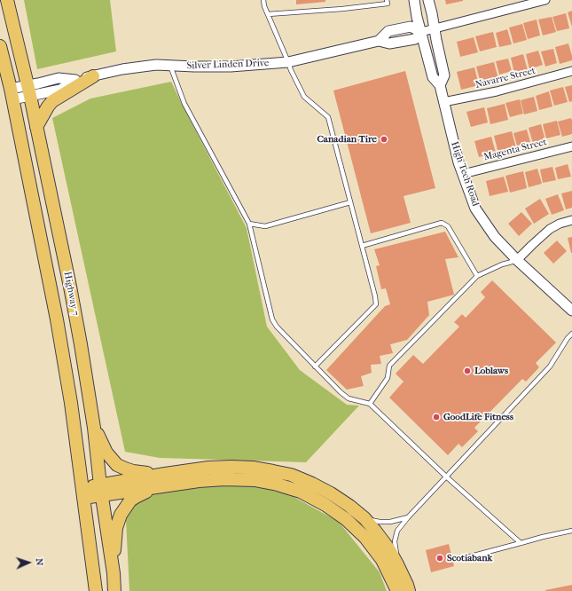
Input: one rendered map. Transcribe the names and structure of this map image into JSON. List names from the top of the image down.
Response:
{
  "streets": {
    "main road": ["Highway 7"],
    "street": [
      "Silver Linden Drive",
      "Navarre Street",
      "Magenta Street",
      "High Tech Road"
    ]
  },
  "crossings": [
    ["Silver Linden Drive", "High Tech Road"],
    ["Silver Linden Drive", "Highway 7"],
    ["Navarre Street", "High Tech Road"],
    ["Magenta Street", "High Tech Road"]
  ],
  "places": [
    "Canadian Tire",
    "Loblaws",
    "GoodLife Fitness",
    "Scotiabank"
  ],
  "north": "right"
}
